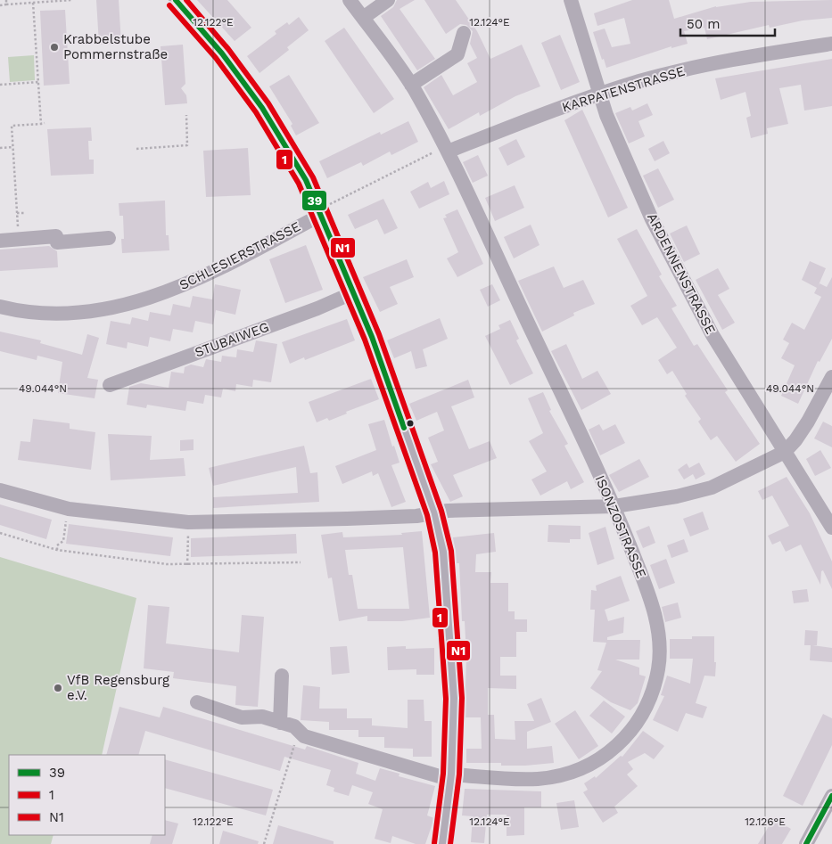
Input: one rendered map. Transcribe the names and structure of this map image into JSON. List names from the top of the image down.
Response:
{
  "streets": {
    "street": [
      "KARPATENSTRASSE",
      "SCHLESIERSTRASSE",
      "ARDENNENSTRASSE",
      "STUBAIWEG",
      "ISONZOSTRASSE"
    ]
  },
  "crossings": [
    ["KARPATENSTRASSE", "ARDENNENSTRASSE"],
    ["KARPATENSTRASSE", "ISONZOSTRASSE"]
  ],
  "places": ["Krabbelstube Pommernstraße", "VfB Regensburg e.V."],
  "lines": ["transit line 39", "transit line N1", "transit line 1"],
  "legend": ["39", "1", "N1"],
  "scale_bar": "50 m",
  "coordinates": [
    "12.122°E",
    "12.124°E",
    "49.044°N",
    "12.126°E"
  ]
}
